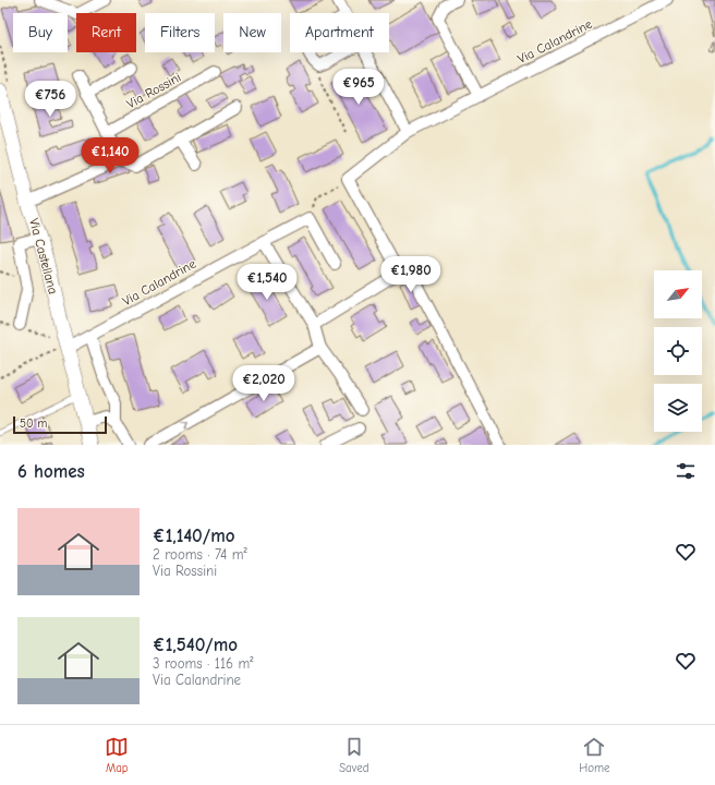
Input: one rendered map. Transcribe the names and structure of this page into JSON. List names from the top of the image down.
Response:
{
  "streets": {
    "street": ["Via Calandrine", "Via Rossini", "Via Castellana"]
  },
  "crossings": [
    ["Via Calandrine", "Via Castellana"]
  ],
  "scale_bar": "50 m",
  "north": "top right",
  "page": {
    "chip": [
      "Buy",
      "Rent",
      "Filters",
      "New",
      "Apartment"
    ],
    "price": [
      "€965",
      "€756",
      "€1,140",
      "€1,980",
      "€1,540",
      "€2,020"
    ],
    "scale": "50 m",
    "heading": "6 homes",
    "list": [
      {
        "name": "€1,140/mo",
        "note": "2 rooms · 74 m² · Via Rossini"
      },
      {
        "name": "€1,540/mo",
        "note": "3 rooms · 116 m² · Via Calandrine"
      }
    ],
    "tabs": ["Map", "Saved", "Home"]
  }
}
